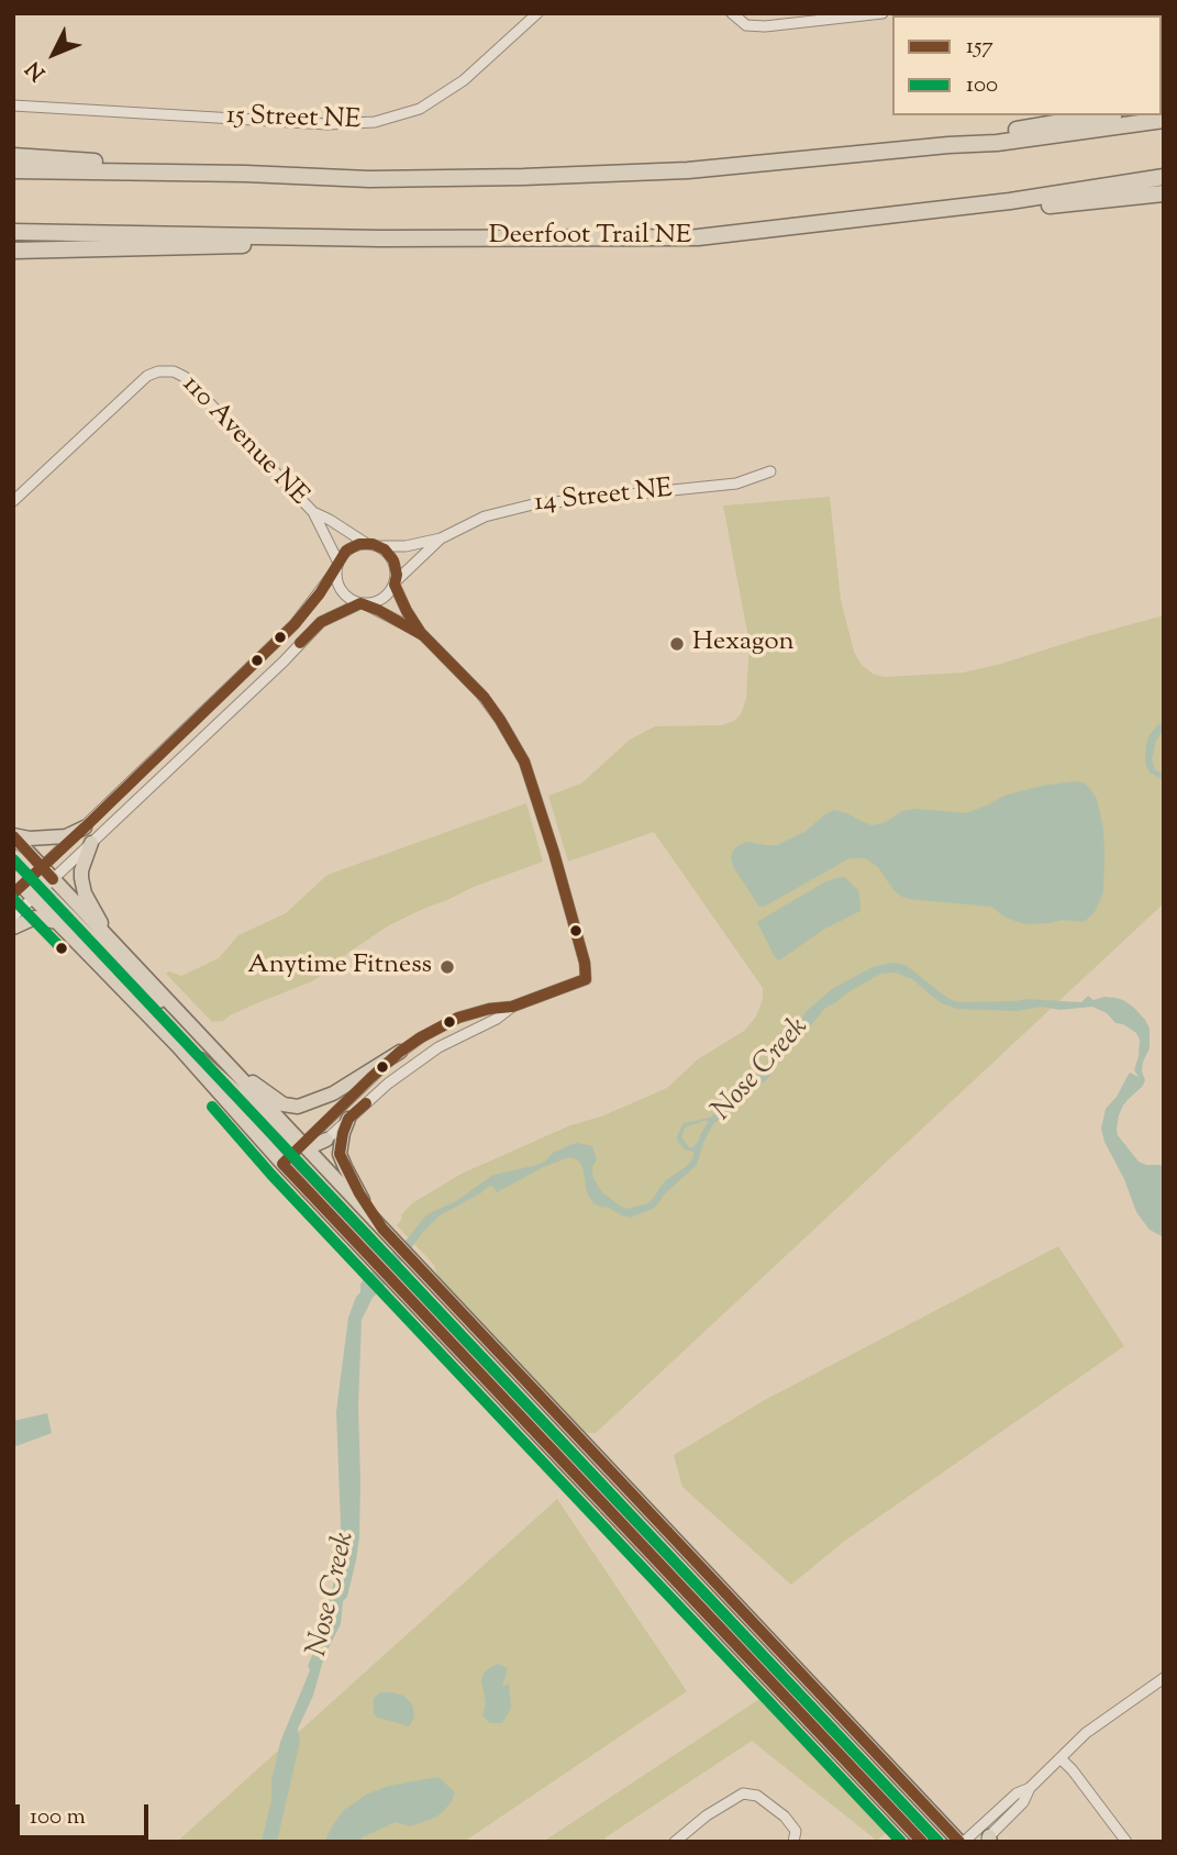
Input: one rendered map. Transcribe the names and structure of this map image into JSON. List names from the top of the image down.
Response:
{
  "streets": {
    "highway": ["Deerfoot Trail NE"],
    "street": ["15 Street NE", "110 Avenue NE", "14 Street NE"]
  },
  "crossings": [
    ["110 Avenue NE", "14 Street NE"]
  ],
  "water": ["Nose Creek"],
  "places": ["Hexagon", "Anytime Fitness"],
  "lines": ["transit line 157", "transit line 100"],
  "legend": ["157", "100"],
  "scale_bar": "100 m",
  "north": "bottom left"
}
